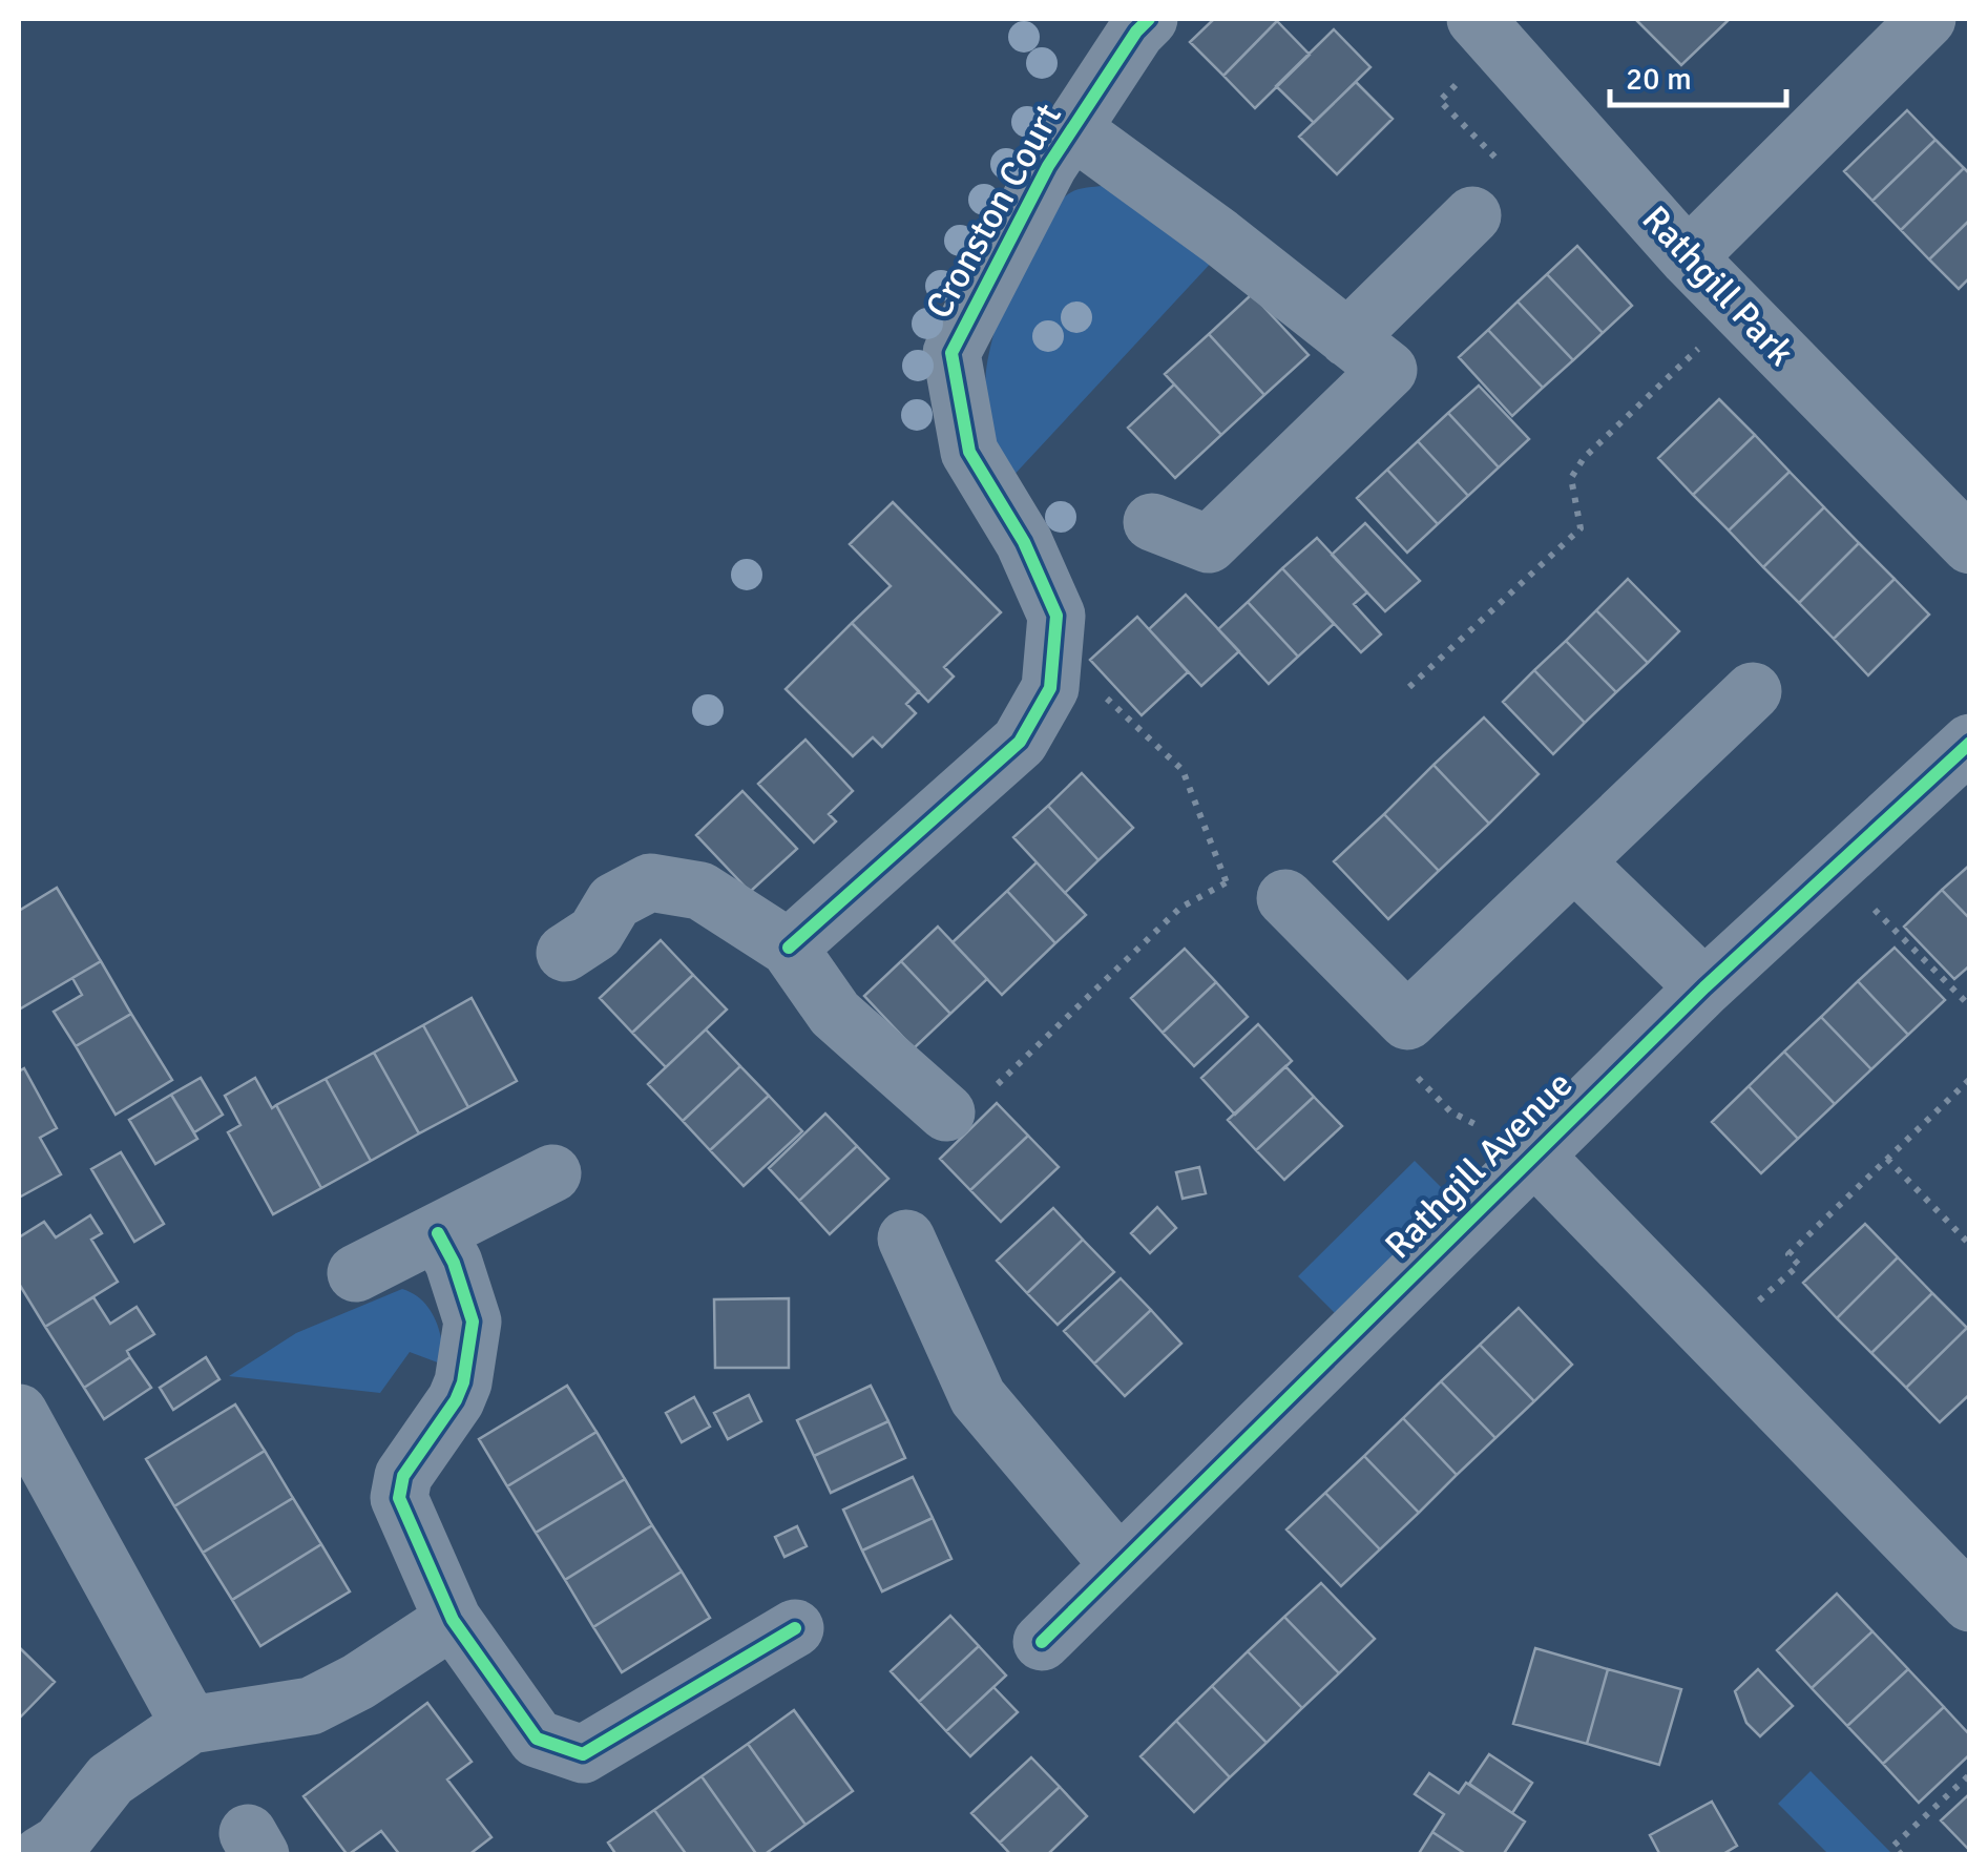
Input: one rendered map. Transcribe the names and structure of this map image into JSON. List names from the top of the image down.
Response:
{
  "streets": {
    "street": ["Cronston Court", "Rathgill Park", "Rathgill Avenue"]
  },
  "scale_bar": "20 m"
}
